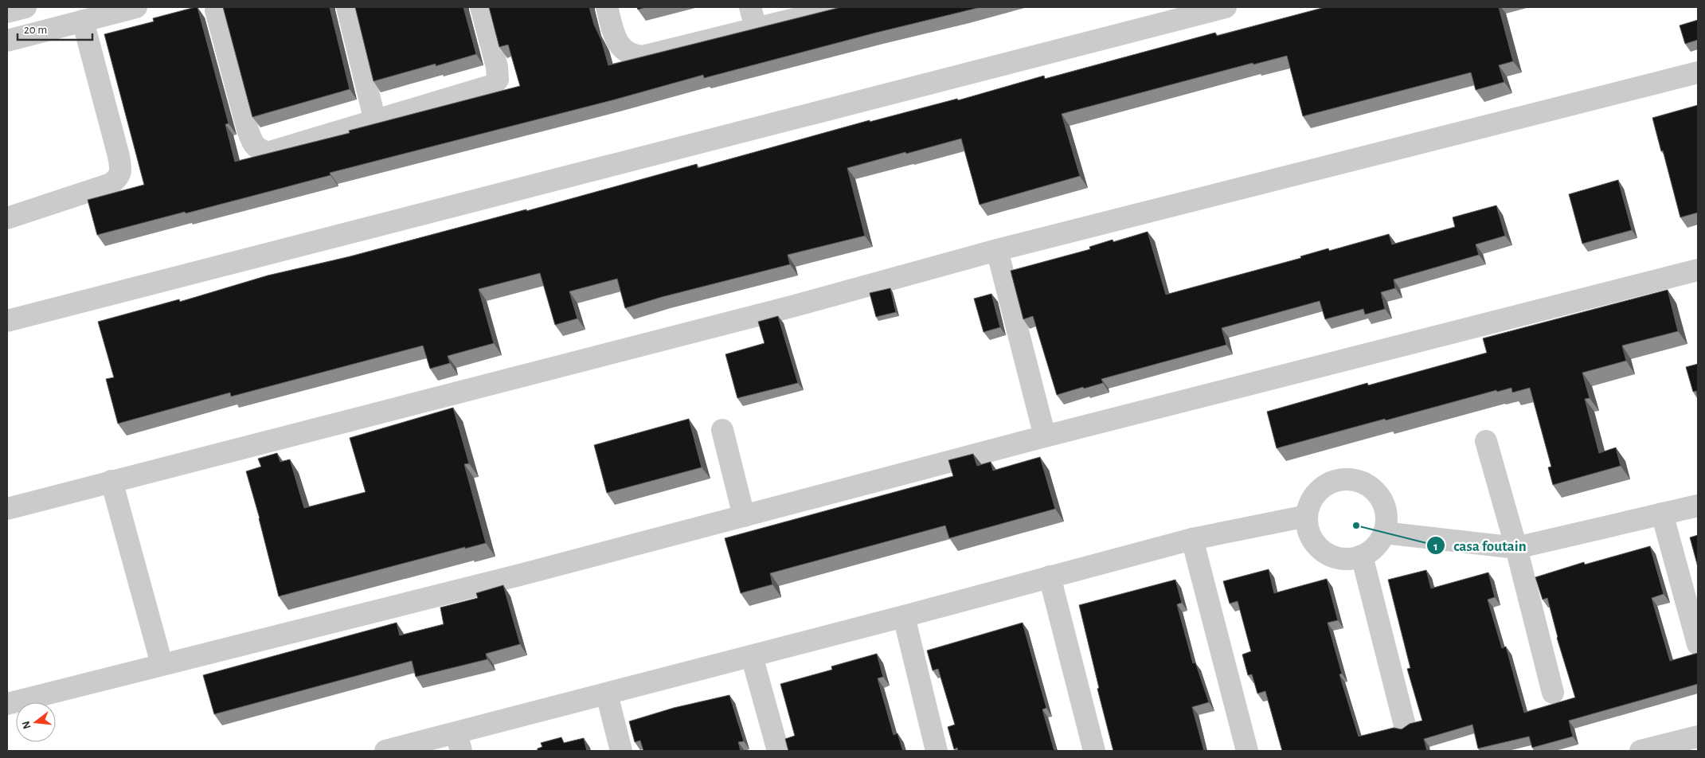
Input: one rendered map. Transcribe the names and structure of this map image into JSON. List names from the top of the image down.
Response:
{
  "places": ["casa foutain"],
  "scale_bar": "20 m",
  "north": "left"
}
